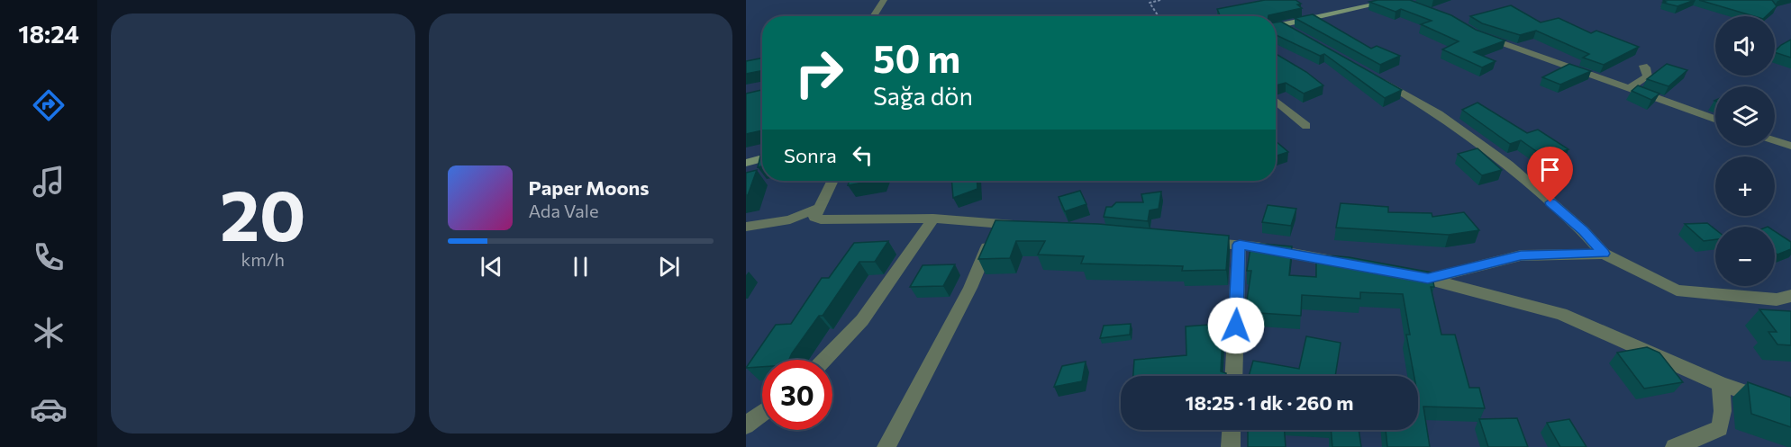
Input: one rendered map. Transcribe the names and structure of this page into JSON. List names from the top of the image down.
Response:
{
  "page": {
    "tabs": "18:24",
    "tile": ["20", "km/h"],
    "map_buttons": ["+", "−"],
    "turn": ["50 m", "Sağa dön"],
    "then": "Sonra",
    "song": ["Paper Moons", "Ada Vale"],
    "limit": "30",
    "trip": "18:25 · 1 dk · 260 m"
  }
}
